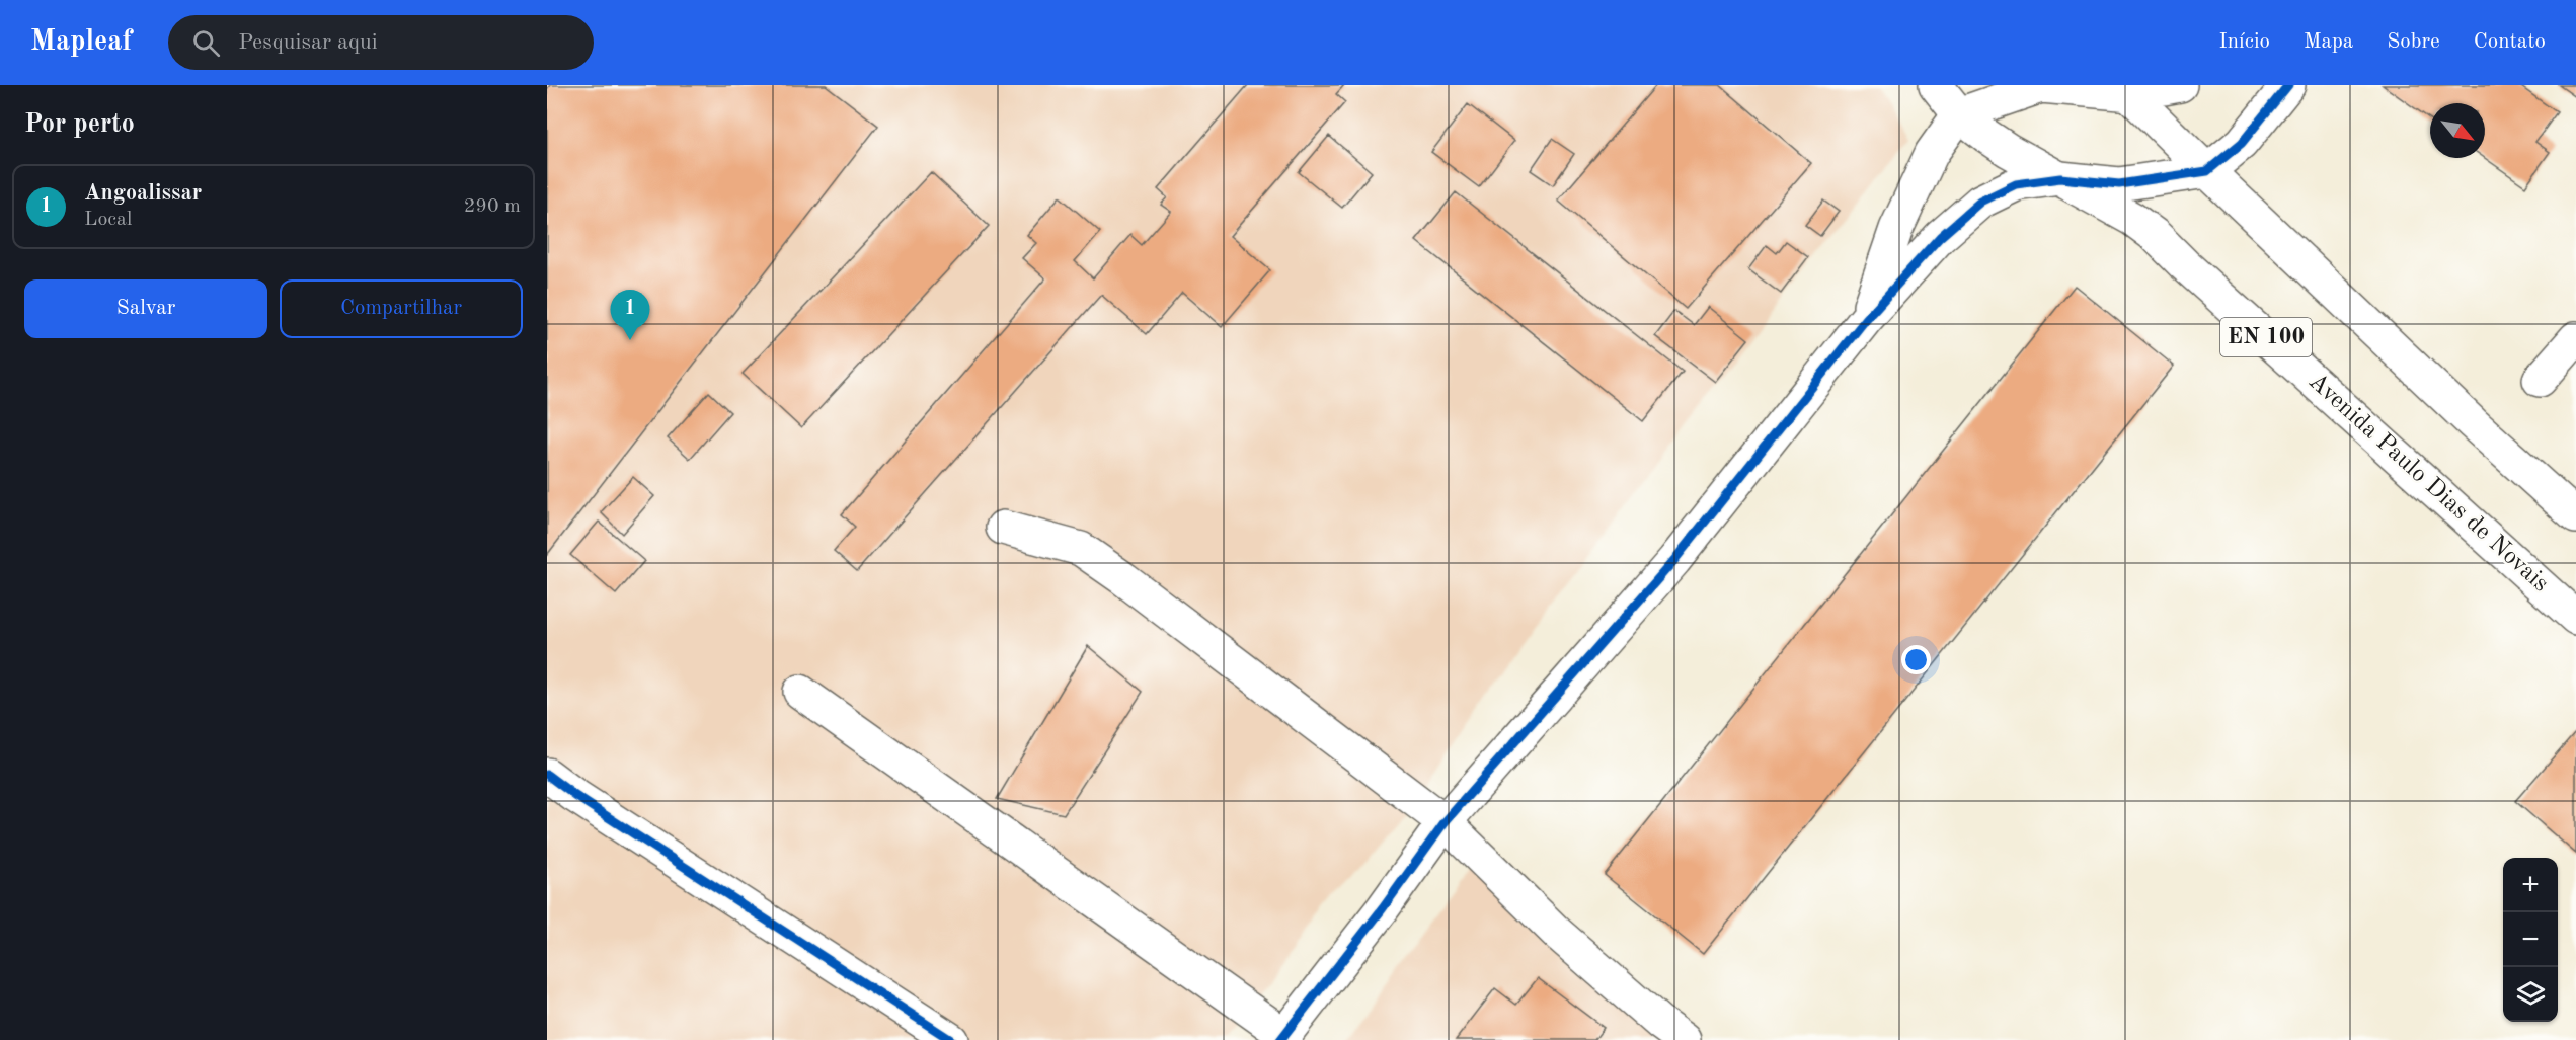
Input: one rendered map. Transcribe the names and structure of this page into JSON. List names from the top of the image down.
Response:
{
  "streets": {
    "street": ["EN 100", "Avenida Paulo Dias de Novais"]
  },
  "north": "bottom right",
  "page": {
    "header": "Mapleaf",
    "search": "Pesquisar aqui",
    "nav": [
      "Início",
      "Mapa",
      "Sobre",
      "Contato"
    ],
    "heading": "Por perto",
    "list": [
      {
        "mark": "1",
        "name": "Angoalissar",
        "note": "Local",
        "value": "290 m"
      }
    ],
    "buttons": ["Salvar", "Compartilhar"],
    "pins": "1",
    "map_buttons": ["+", "−"]
  }
}
